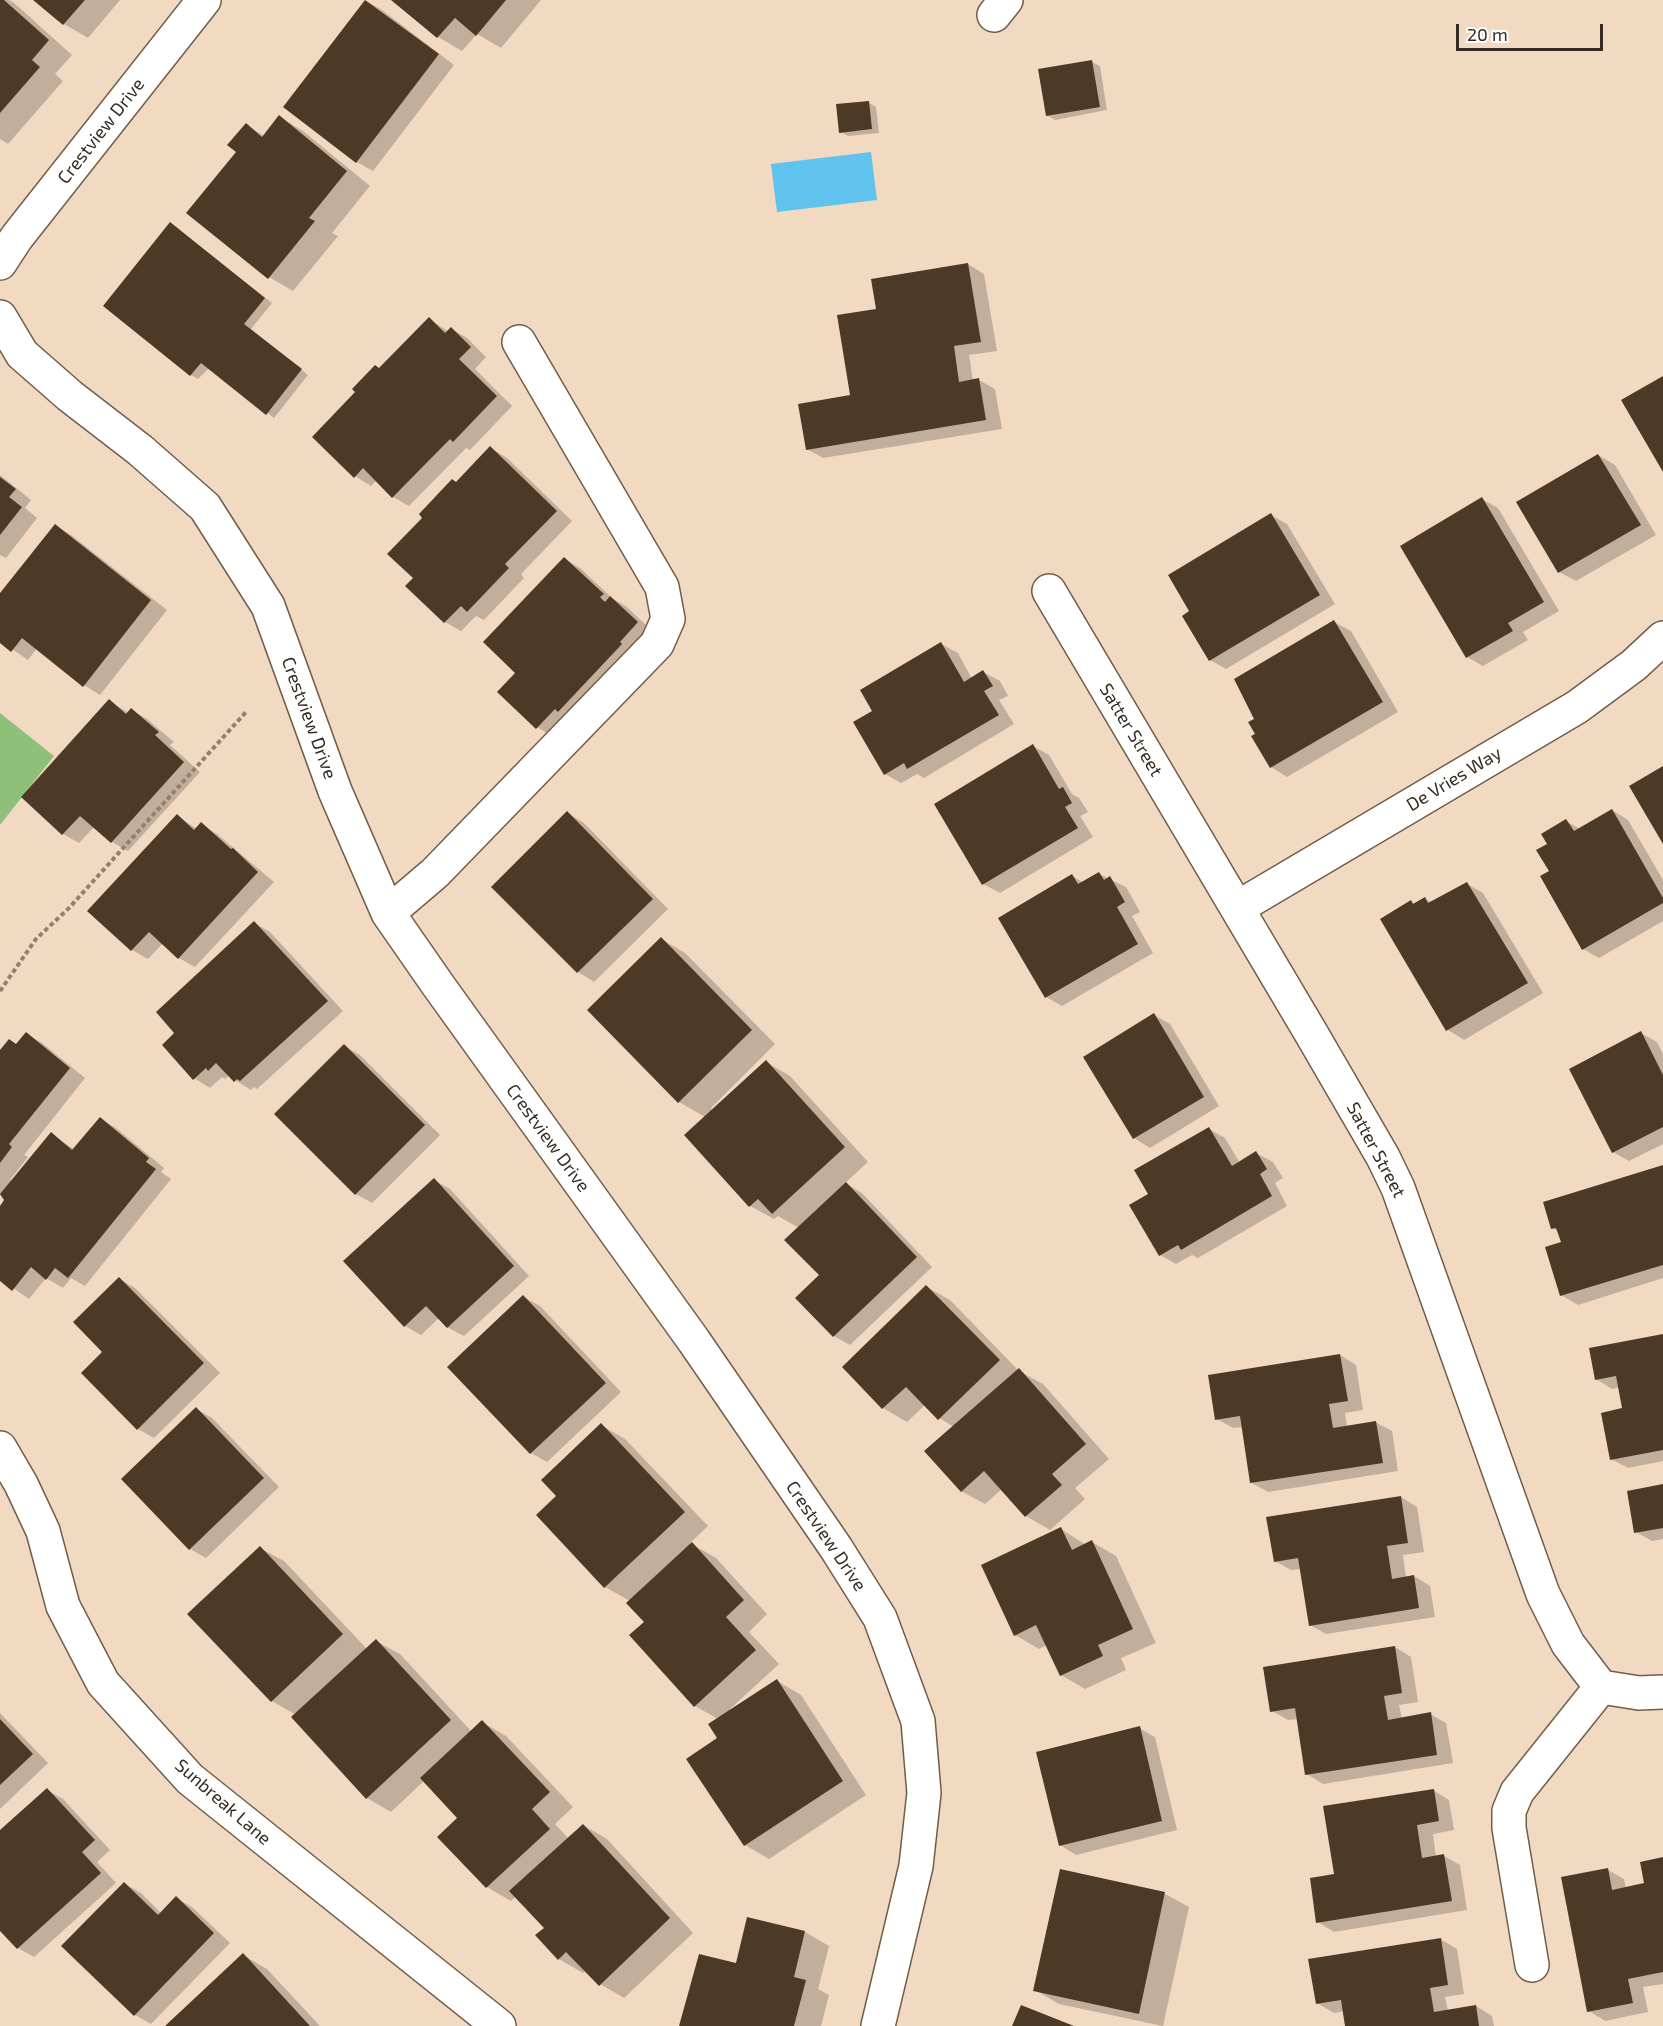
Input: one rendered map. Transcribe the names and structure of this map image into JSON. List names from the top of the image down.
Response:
{
  "streets": {
    "street": [
      "Crestview Drive",
      "Satter Street",
      "De Vries Way",
      "Sunbreak Lane"
    ]
  },
  "crossings": [
    ["Satter Street", "De Vries Way"]
  ],
  "scale_bar": "20 m"
}
